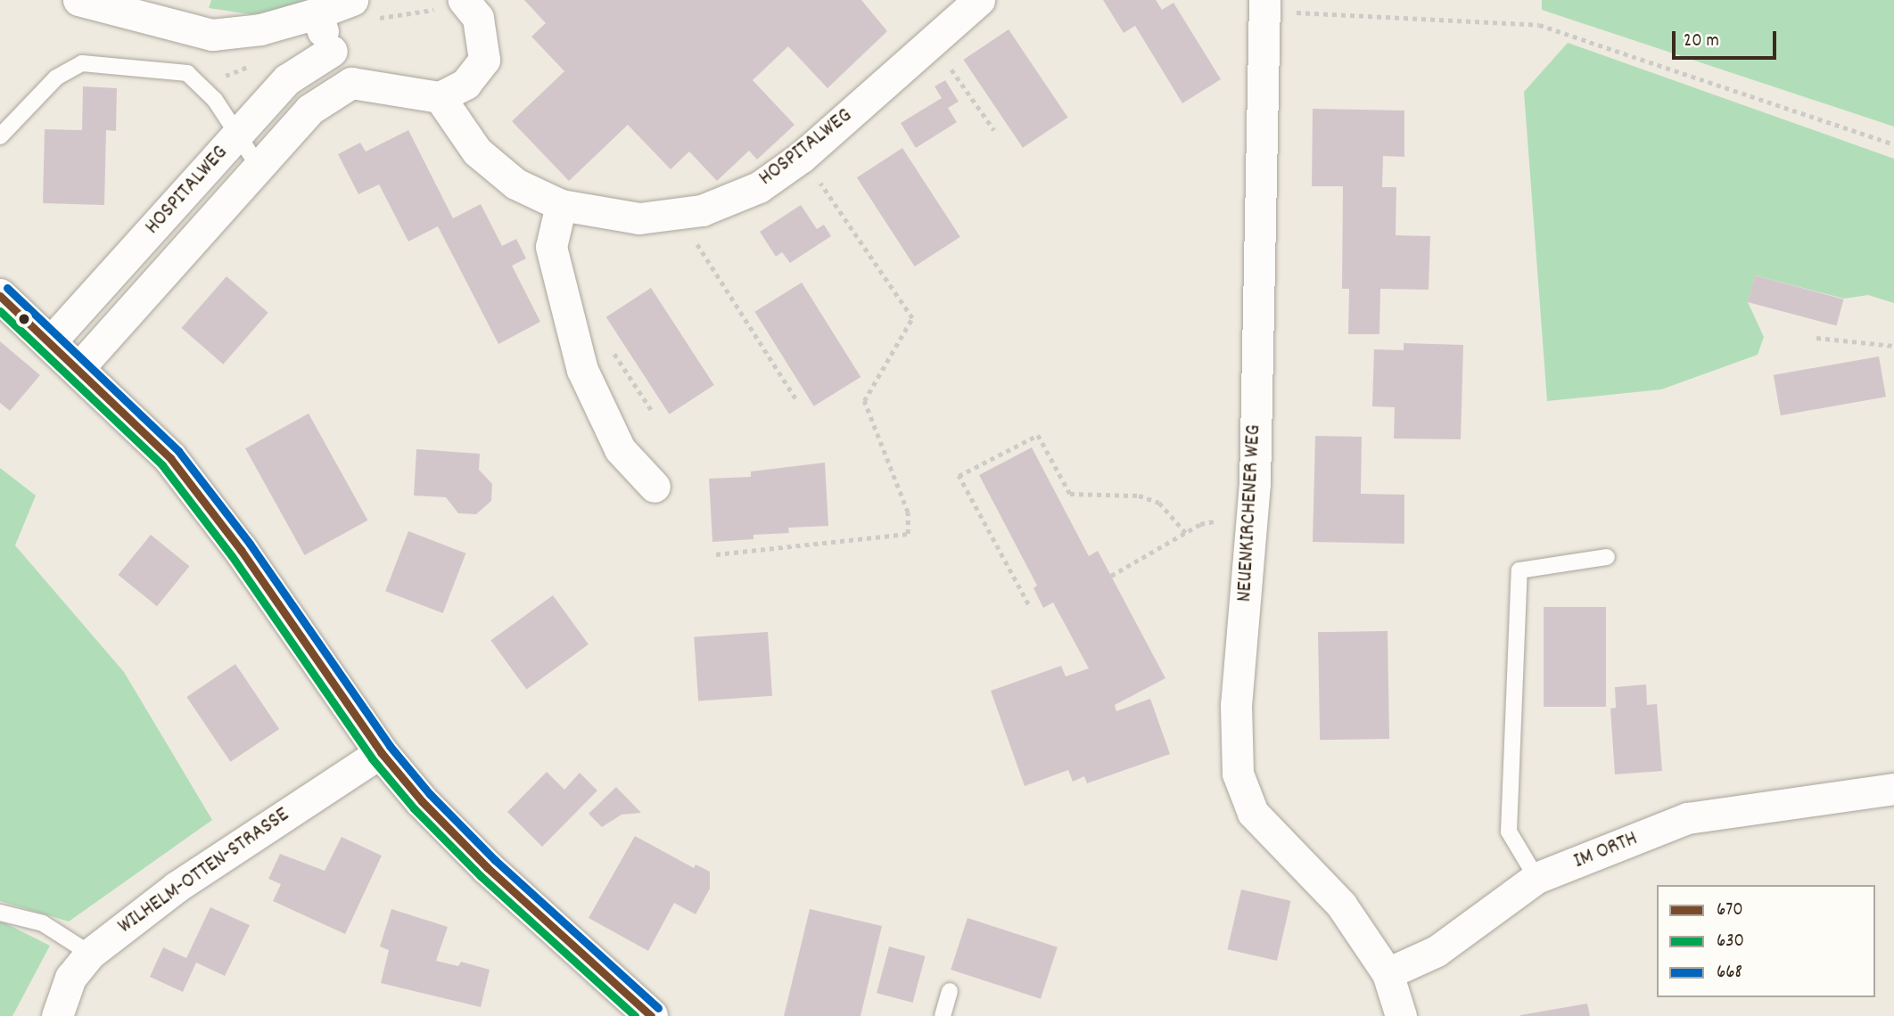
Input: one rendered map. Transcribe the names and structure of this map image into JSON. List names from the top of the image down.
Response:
{
  "streets": {
    "street": [
      "HOSPITALWEG",
      "NEUENKIRCHENER WEG",
      "IM ORTH",
      "WILHELM-OTTEN-STRASSE"
    ]
  },
  "crossings": [
    ["NEUENKIRCHENER WEG", "IM ORTH"]
  ],
  "lines": ["transit line 668", "transit line 670", "transit line 630"],
  "legend": ["670", "630", "668"],
  "scale_bar": "20 m"
}
